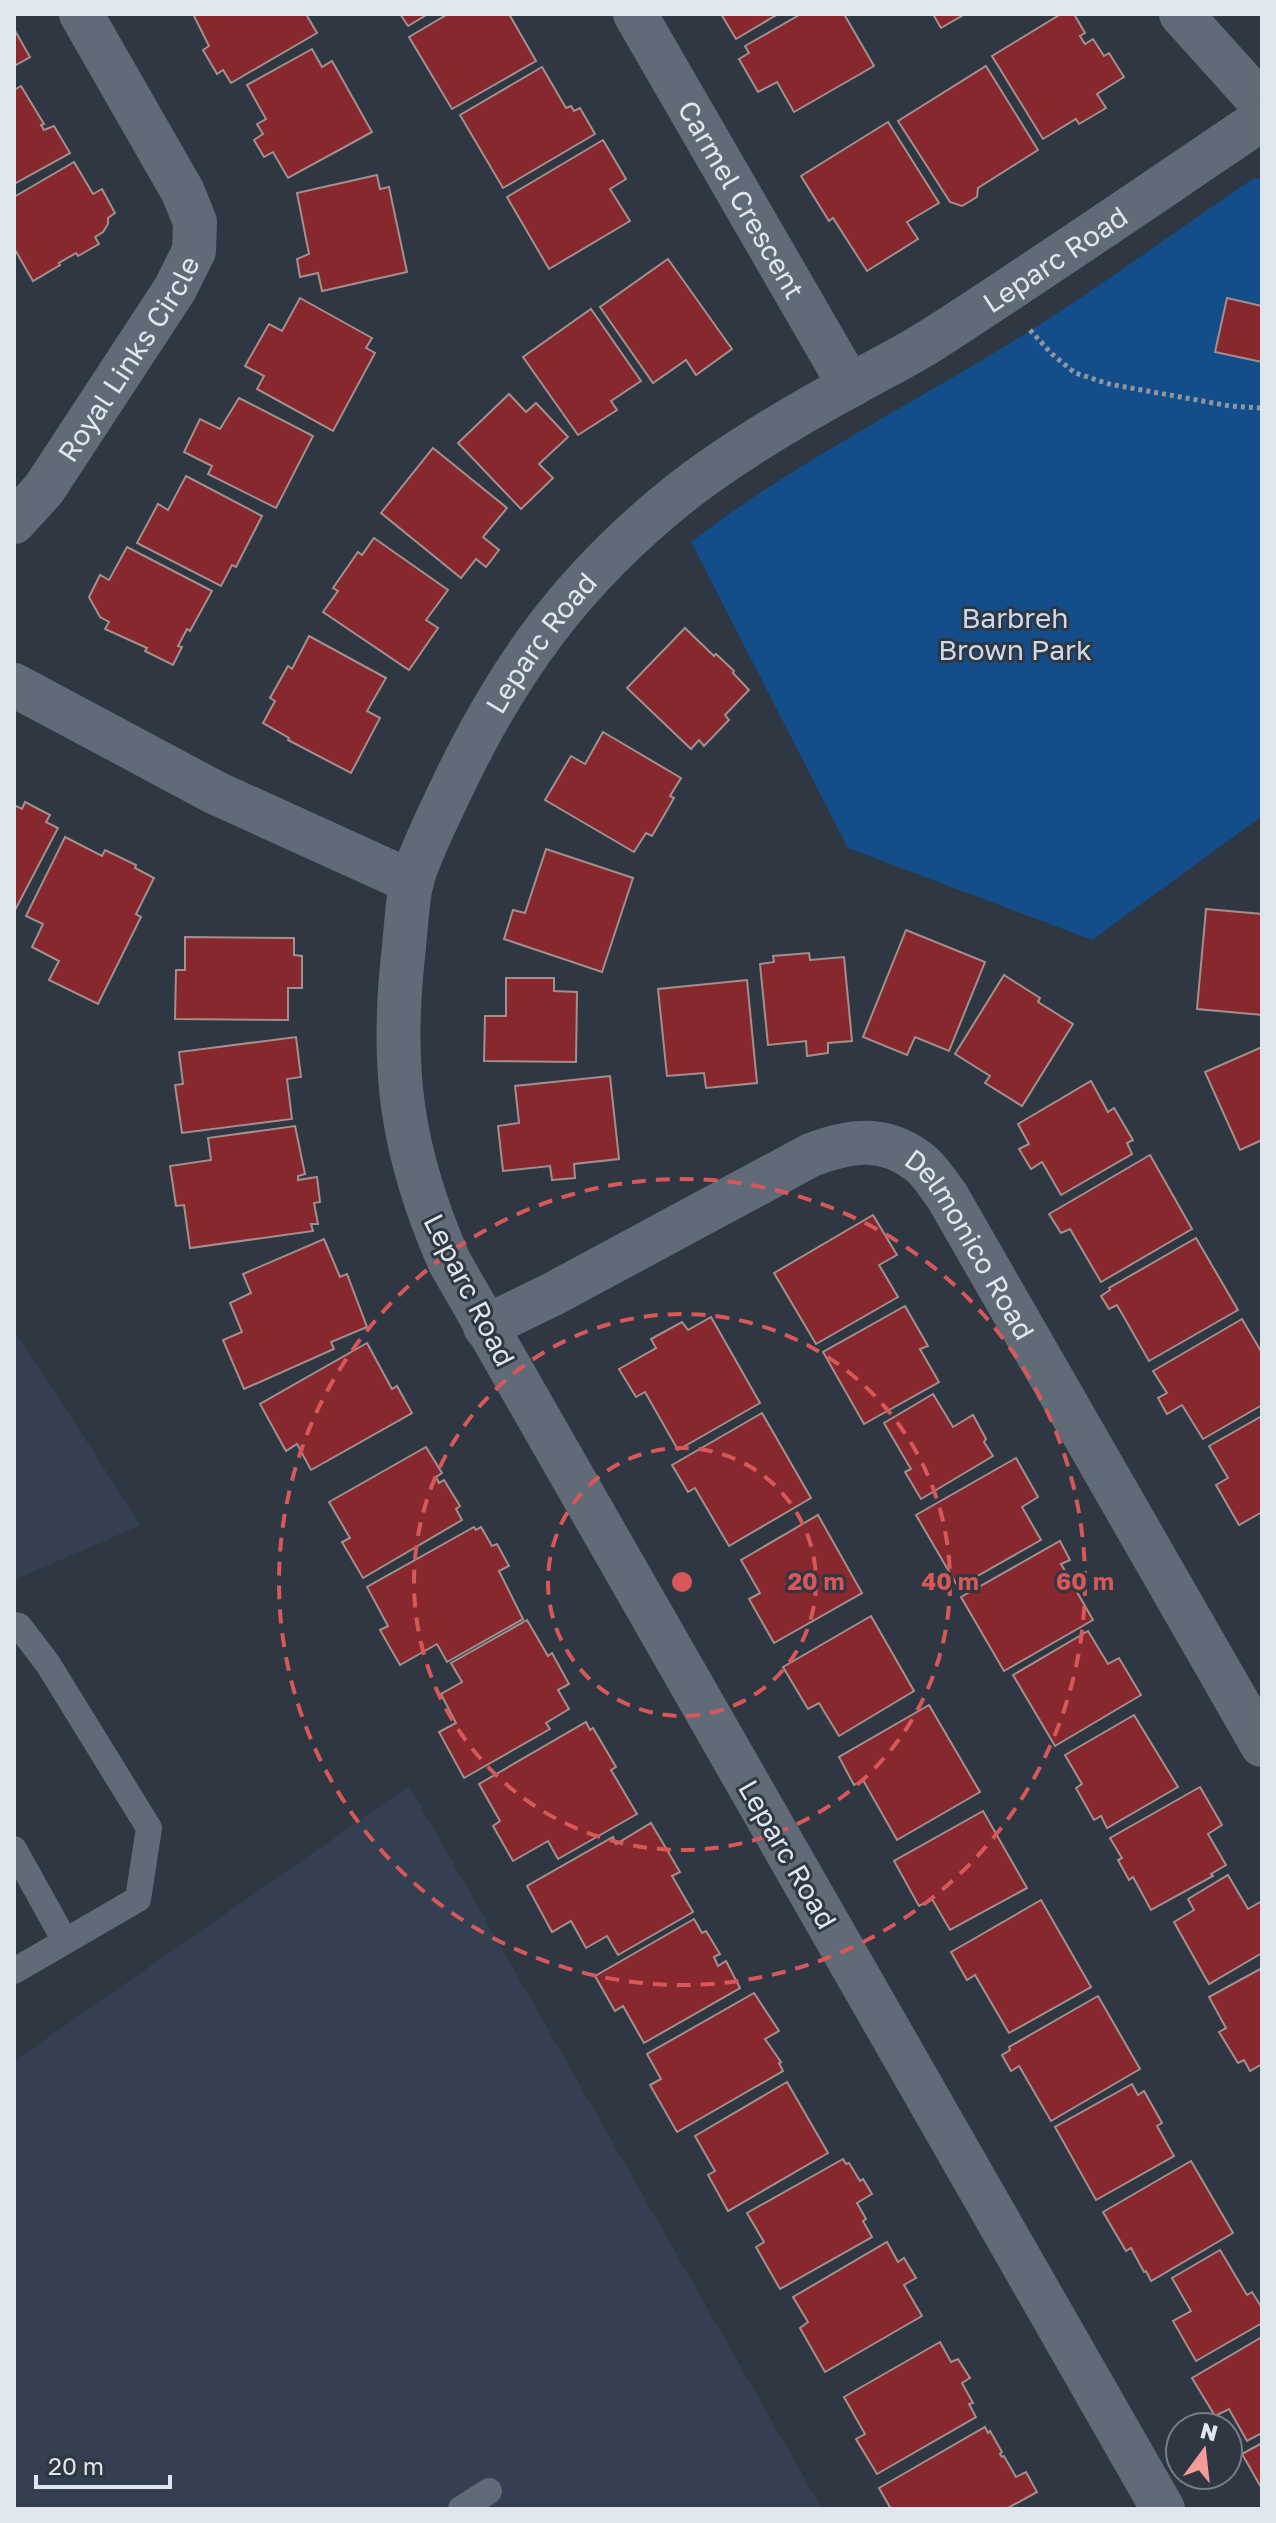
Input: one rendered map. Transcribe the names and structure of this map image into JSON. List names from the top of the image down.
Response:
{
  "streets": {
    "street": [
      "Carmel Crescent",
      "Leparc Road",
      "Royal Links Circle",
      "Delmonico Road"
    ]
  },
  "crossings": [
    ["Carmel Crescent", "Leparc Road"],
    ["Leparc Road", "Delmonico Road"]
  ],
  "parks": ["Barbreh Brown Park"],
  "scale_bar": "20 m",
  "north": "top",
  "rings": ["20 m", "40 m", "60 m"]
}
